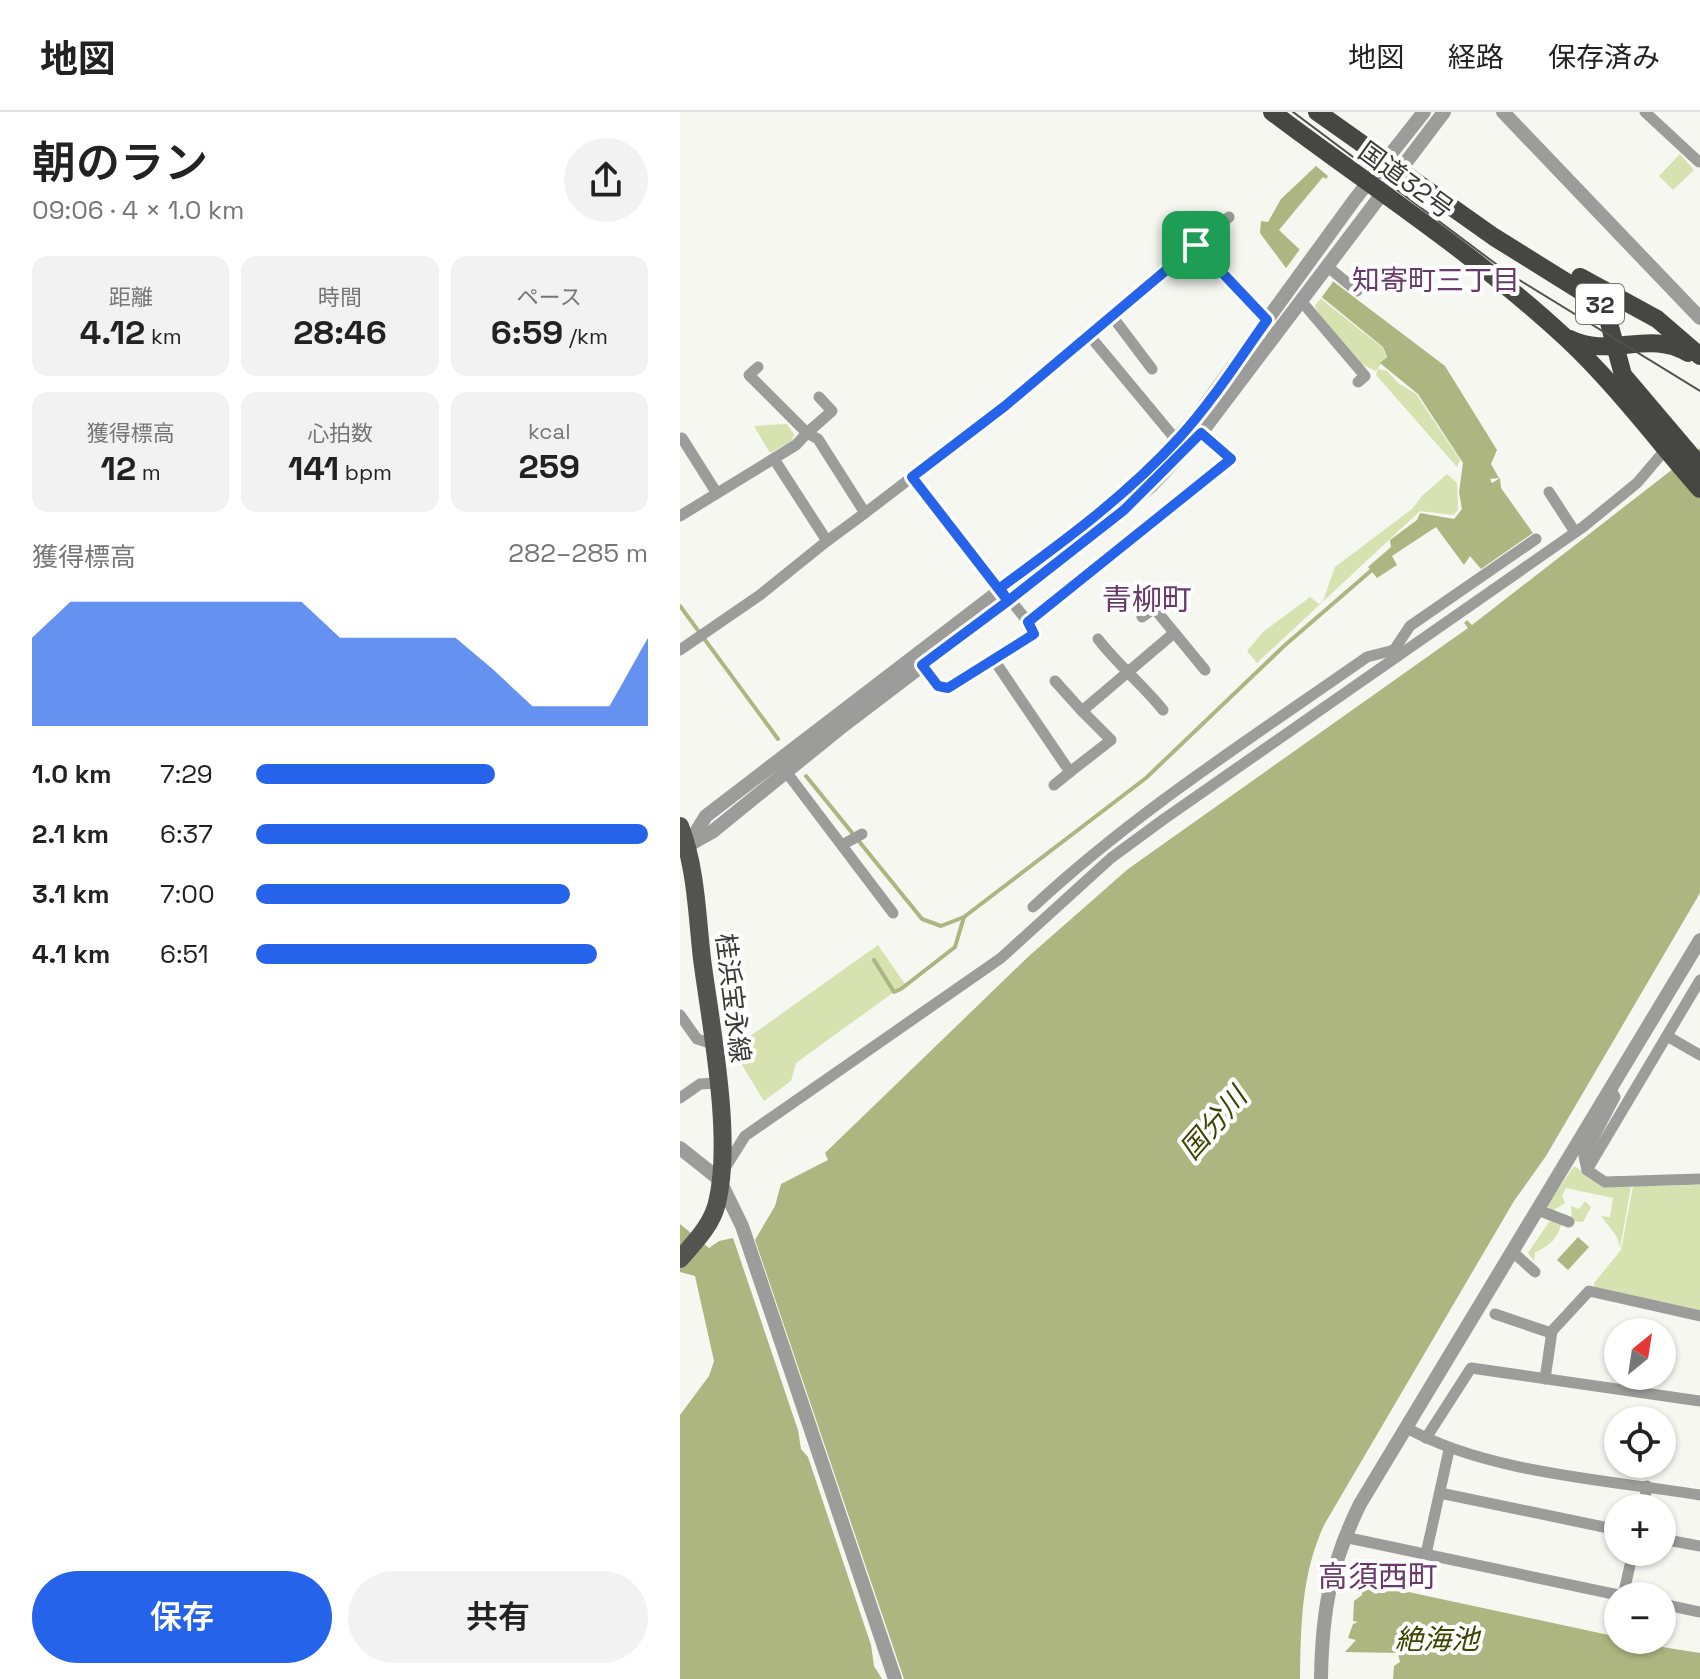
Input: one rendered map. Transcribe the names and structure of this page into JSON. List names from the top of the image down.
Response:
{
  "streets": {
    "highway": ["国道32号", "32"],
    "main road": ["桂浜宝永線"]
  },
  "crossings": [
    ["国道32号", "32"]
  ],
  "districts": ["知寄町三丁目", "青柳町", "高須西町"],
  "water": ["国分川", "絶海池"],
  "north": "top right",
  "page": {
    "header": "地図",
    "nav": ["地図", "経路", "保存済み"],
    "heading": ["朝のラン", "09:06 · 4 × 1.0 km"],
    "stats": [
      ["距離", "4.12 km"],
      ["時間", "28:46"],
      ["ペース", "6:59 /km"],
      ["獲得標高", "12 m"],
      ["心拍数", "141 bpm"],
      ["kcal", "259"]
    ],
    "chart": ["獲得標高", "282–285 m"],
    "list": [
      {
        "name": "1.0 km",
        "note": "7:29"
      },
      {
        "name": "2.1 km",
        "note": "6:37"
      },
      {
        "name": "3.1 km",
        "note": "7:00"
      },
      {
        "name": "4.1 km",
        "note": "6:51"
      }
    ],
    "map_buttons": ["+", "−"],
    "buttons": ["保存", "共有"]
  }
}
